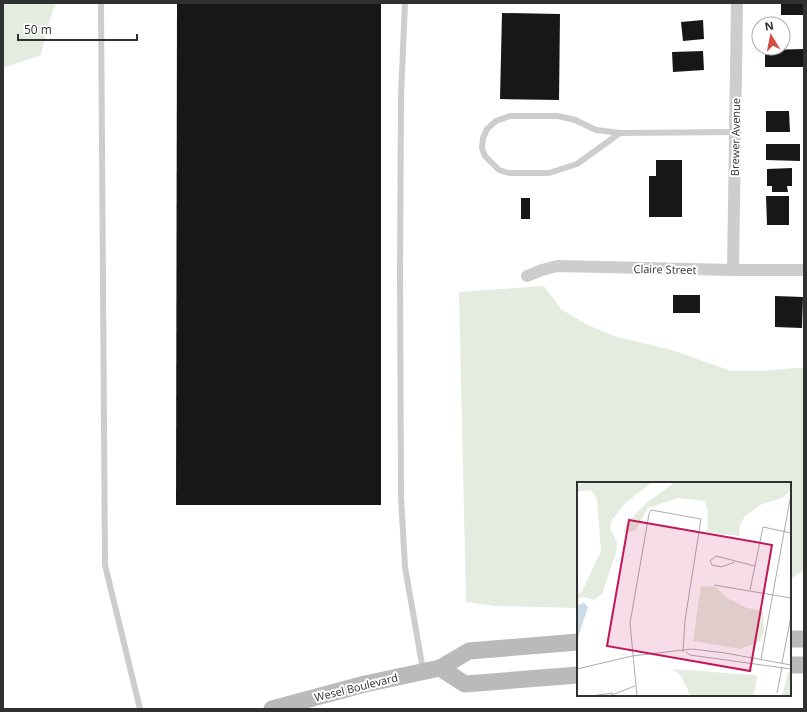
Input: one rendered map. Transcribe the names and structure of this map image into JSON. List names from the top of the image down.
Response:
{
  "streets": {
    "main road": ["Wesel Boulevard"],
    "street": ["Brewer Avenue", "Claire Street"]
  },
  "crossings": [
    ["Brewer Avenue", "Claire Street"]
  ],
  "scale_bar": "50 m",
  "north": "top"
}
